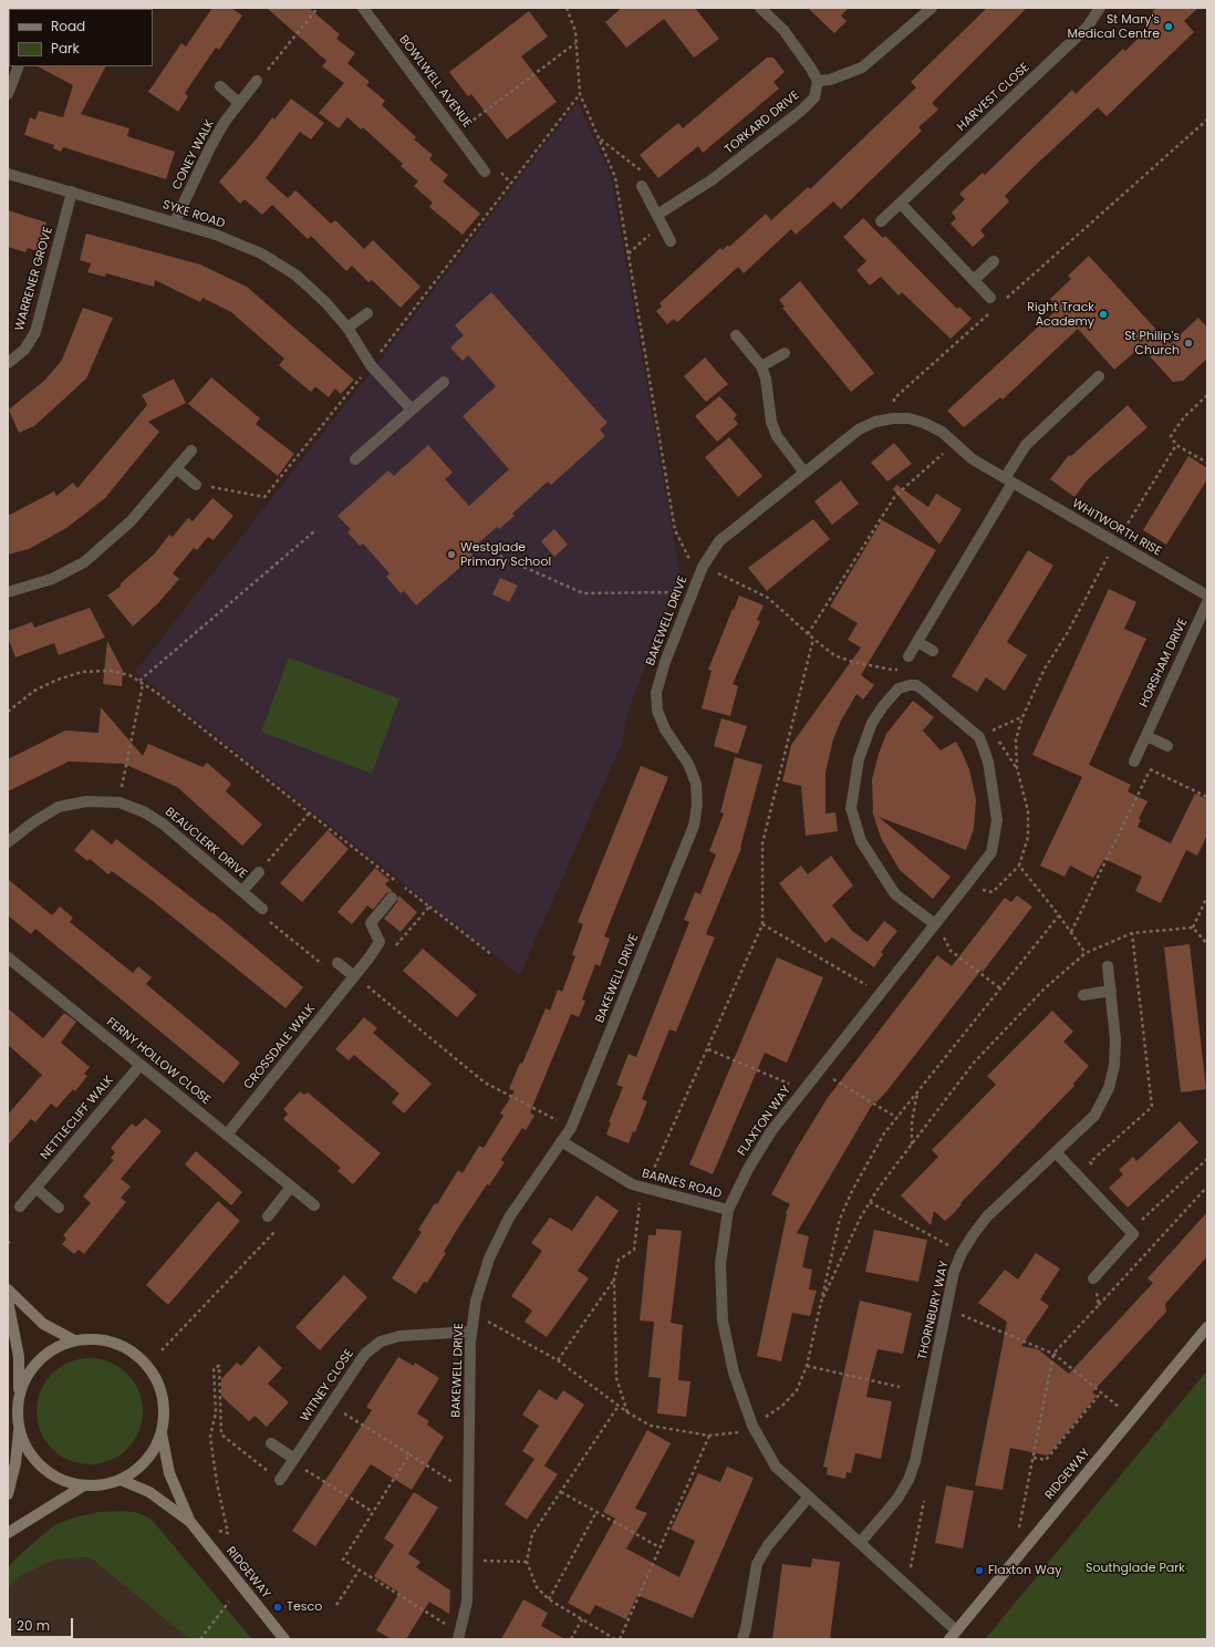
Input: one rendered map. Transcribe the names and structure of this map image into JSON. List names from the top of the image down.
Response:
{
  "streets": {
    "street": [
      "BOWLWELL AVENUE",
      "HARVEST CLOSE",
      "TORKARD DRIVE",
      "CONEY WALK",
      "SYKE ROAD",
      "WARRENER GROVE",
      "WHITWORTH RISE",
      "BAKEWELL DRIVE",
      "HORSHAM DRIVE",
      "BEAUCLERK DRIVE",
      "CROSSDALE WALK",
      "FERNY HOLLOW CLOSE",
      "NETTLECLIFF WALK",
      "FLAXTON WAY",
      "BARNES ROAD",
      "THORNBURY WAY",
      "WITNEY CLOSE",
      "RIDGEWAY"
    ]
  },
  "crossings": [
    ["CONEY WALK", "SYKE ROAD"],
    ["SYKE ROAD", "WARRENER GROVE"],
    ["WHITWORTH RISE", "BAKEWELL DRIVE"],
    ["BAKEWELL DRIVE", "BARNES ROAD"],
    ["BAKEWELL DRIVE", "WITNEY CLOSE"],
    ["CROSSDALE WALK", "FERNY HOLLOW CLOSE"],
    ["FERNY HOLLOW CLOSE", "NETTLECLIFF WALK"],
    ["FLAXTON WAY", "BARNES ROAD"],
    ["FLAXTON WAY", "THORNBURY WAY"],
    ["FLAXTON WAY", "RIDGEWAY"]
  ],
  "parks": ["Southglade Park"],
  "places": [
    "St Mary's Medical Centre",
    "Right Track Academy",
    "St Philip's Church",
    "Westglade Primary School",
    "Flaxton Way",
    "Tesco"
  ],
  "legend": ["Road", "Park"],
  "scale_bar": "20 m"
}
